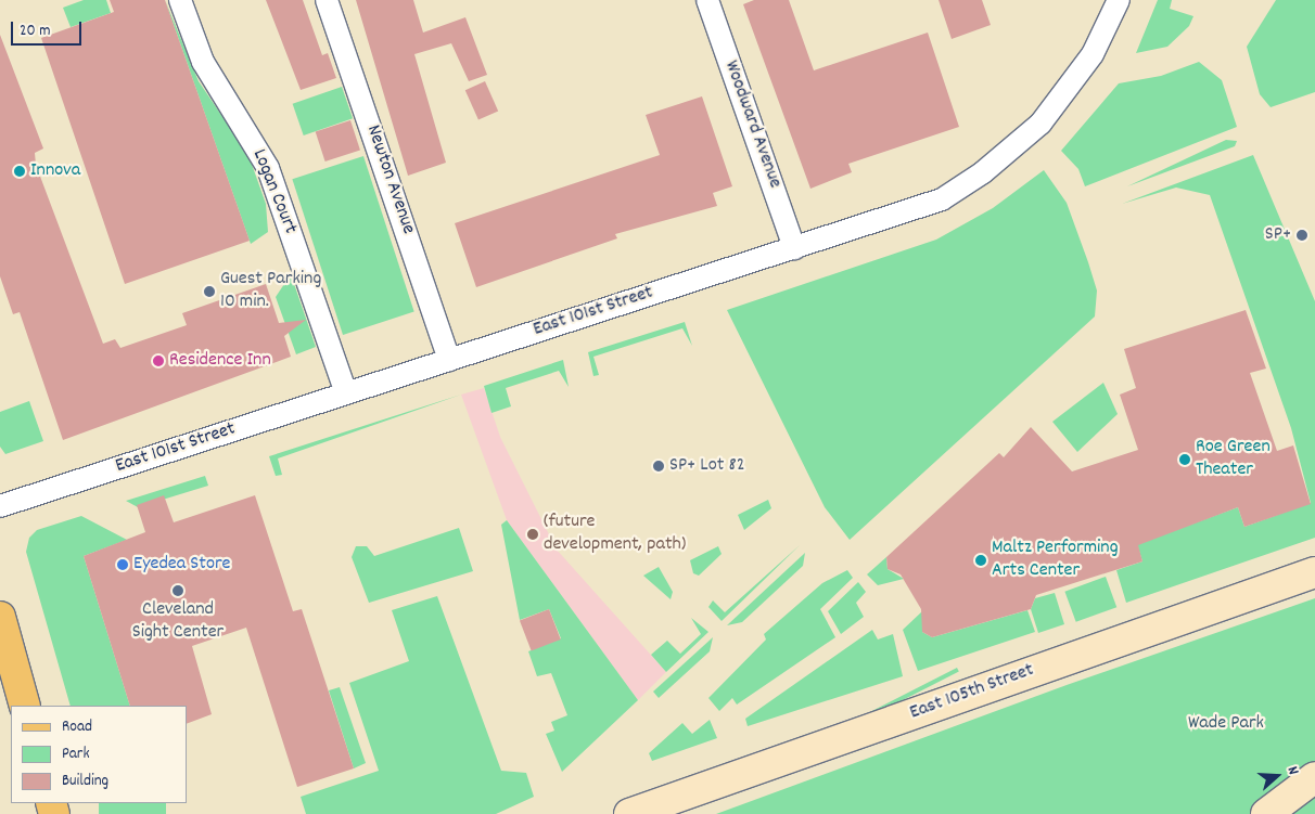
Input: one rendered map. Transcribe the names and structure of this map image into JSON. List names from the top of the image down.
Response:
{
  "streets": {
    "main road": ["East 105th Street"],
    "street": [
      "Woodward Avenue",
      "Newton Avenue",
      "Logan Court",
      "East 101st Street"
    ]
  },
  "crossings": [
    ["Woodward Avenue", "East 101st Street"],
    ["Newton Avenue", "East 101st Street"],
    ["Logan Court", "East 101st Street"]
  ],
  "parks": ["Wade Park"],
  "places": [
    "Innova",
    "SP+",
    "Guest Parking 10 min.",
    "Residence Inn",
    "Roe Green Theater",
    "SP+ Lot 82",
    "(future development, path)",
    "Maltz Performing Arts Center",
    "Eyedea Store",
    "Cleveland Sight Center"
  ],
  "legend": ["Road", "Park", "Building"],
  "scale_bar": "20 m",
  "north": "right"
}
